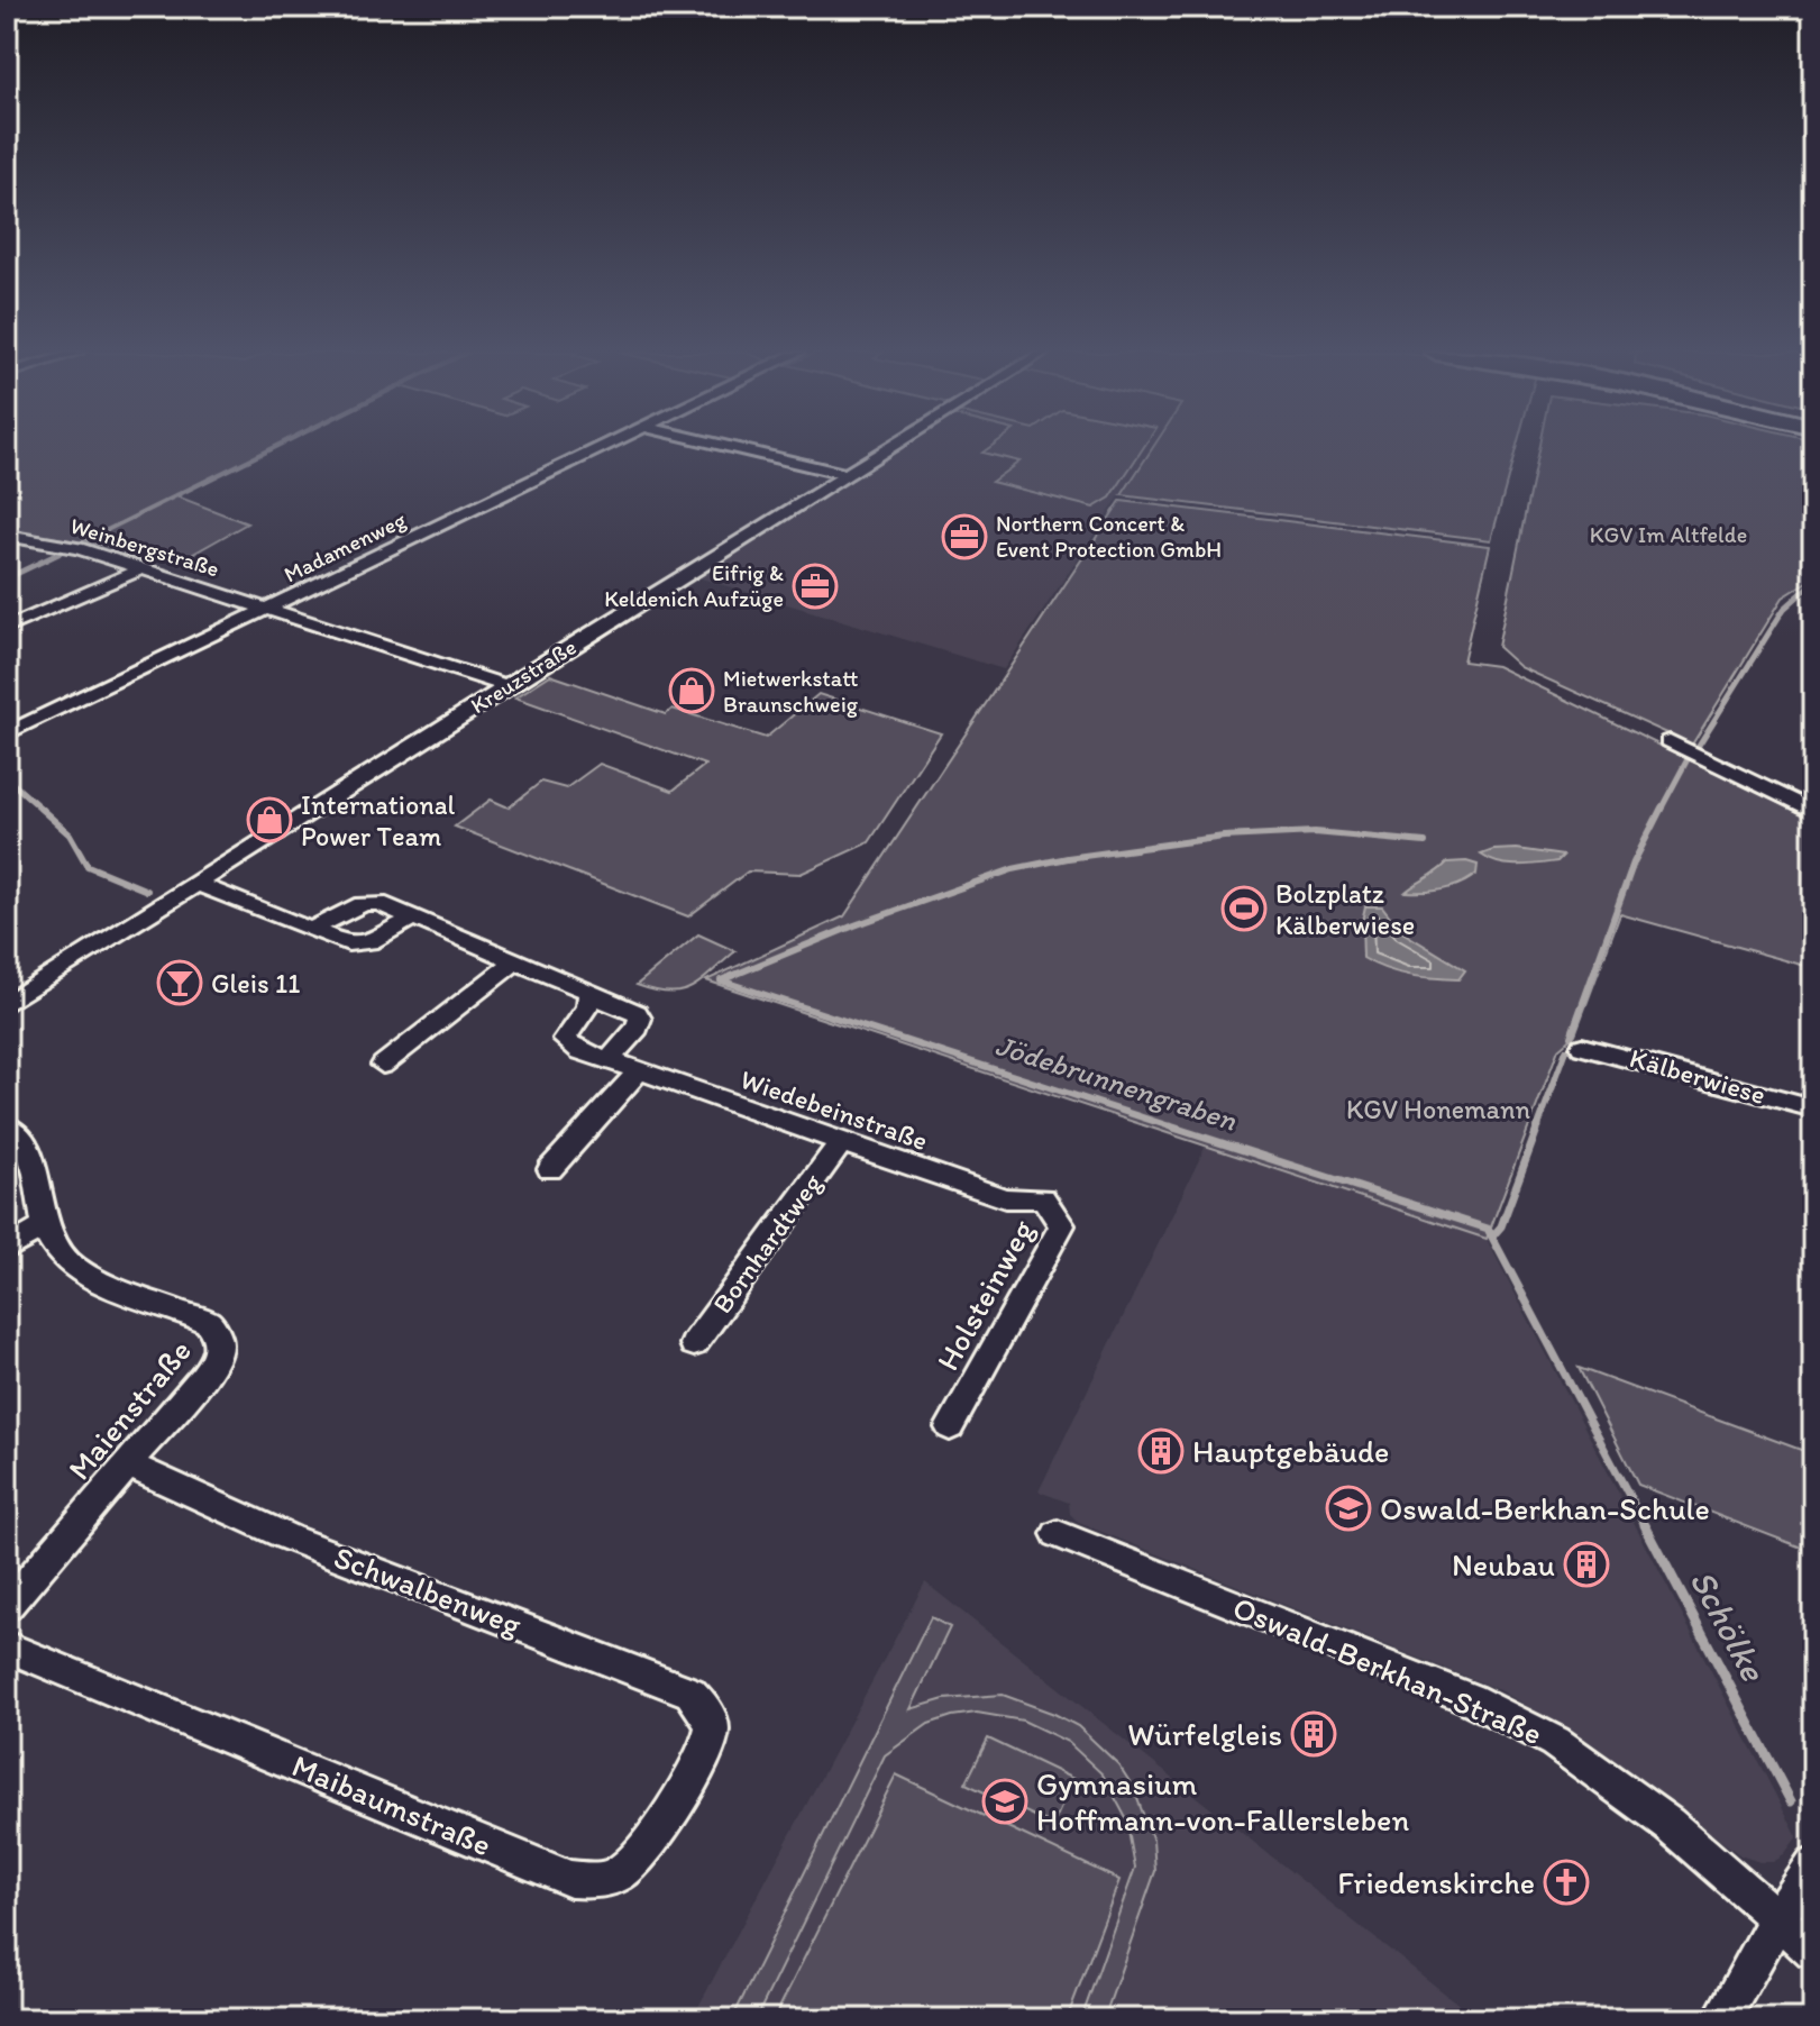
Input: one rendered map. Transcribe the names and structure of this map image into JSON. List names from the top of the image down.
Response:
{
  "streets": {
    "street": [
      "Weinbergstraße",
      "Madamenweg",
      "Kreuzstraße",
      "Kälberwiese",
      "Wiedebeinstraße",
      "Bornhardtweg",
      "Holsteinweg",
      "Maienstraße",
      "Schwalbenweg",
      "Oswald-Berkhan-Straße",
      "Maibaumstraße"
    ]
  },
  "crossings": [
    ["Weinbergstraße", "Madamenweg"],
    ["Weinbergstraße", "Kreuzstraße"],
    ["Wiedebeinstraße", "Bornhardtweg"],
    ["Wiedebeinstraße", "Holsteinweg"],
    ["Maienstraße", "Schwalbenweg"],
    ["Schwalbenweg", "Maibaumstraße"]
  ],
  "water": ["Jödebrunnengraben", "Schölke"],
  "parks": ["KGV Im Altfelde", "KGV Honemann"],
  "places": {
    "office": ["Northern Concert & Event Protection GmbH", "Eifrig & Keldenich Aufzüge"],
    "shop": ["Mietwerkstatt Braunschweig", "International Power Team"],
    "sports": ["Bolzplatz Kälberwiese"],
    "bar": ["Gleis 11"],
    "building": ["Hauptgebäude", "Neubau", "Würfelgleis"],
    "school or university": ["Oswald-Berkhan-Schule", "Gymnasium Hoffmann-von-Fallersleben"],
    "church": ["Friedenskirche"]
  }
}
